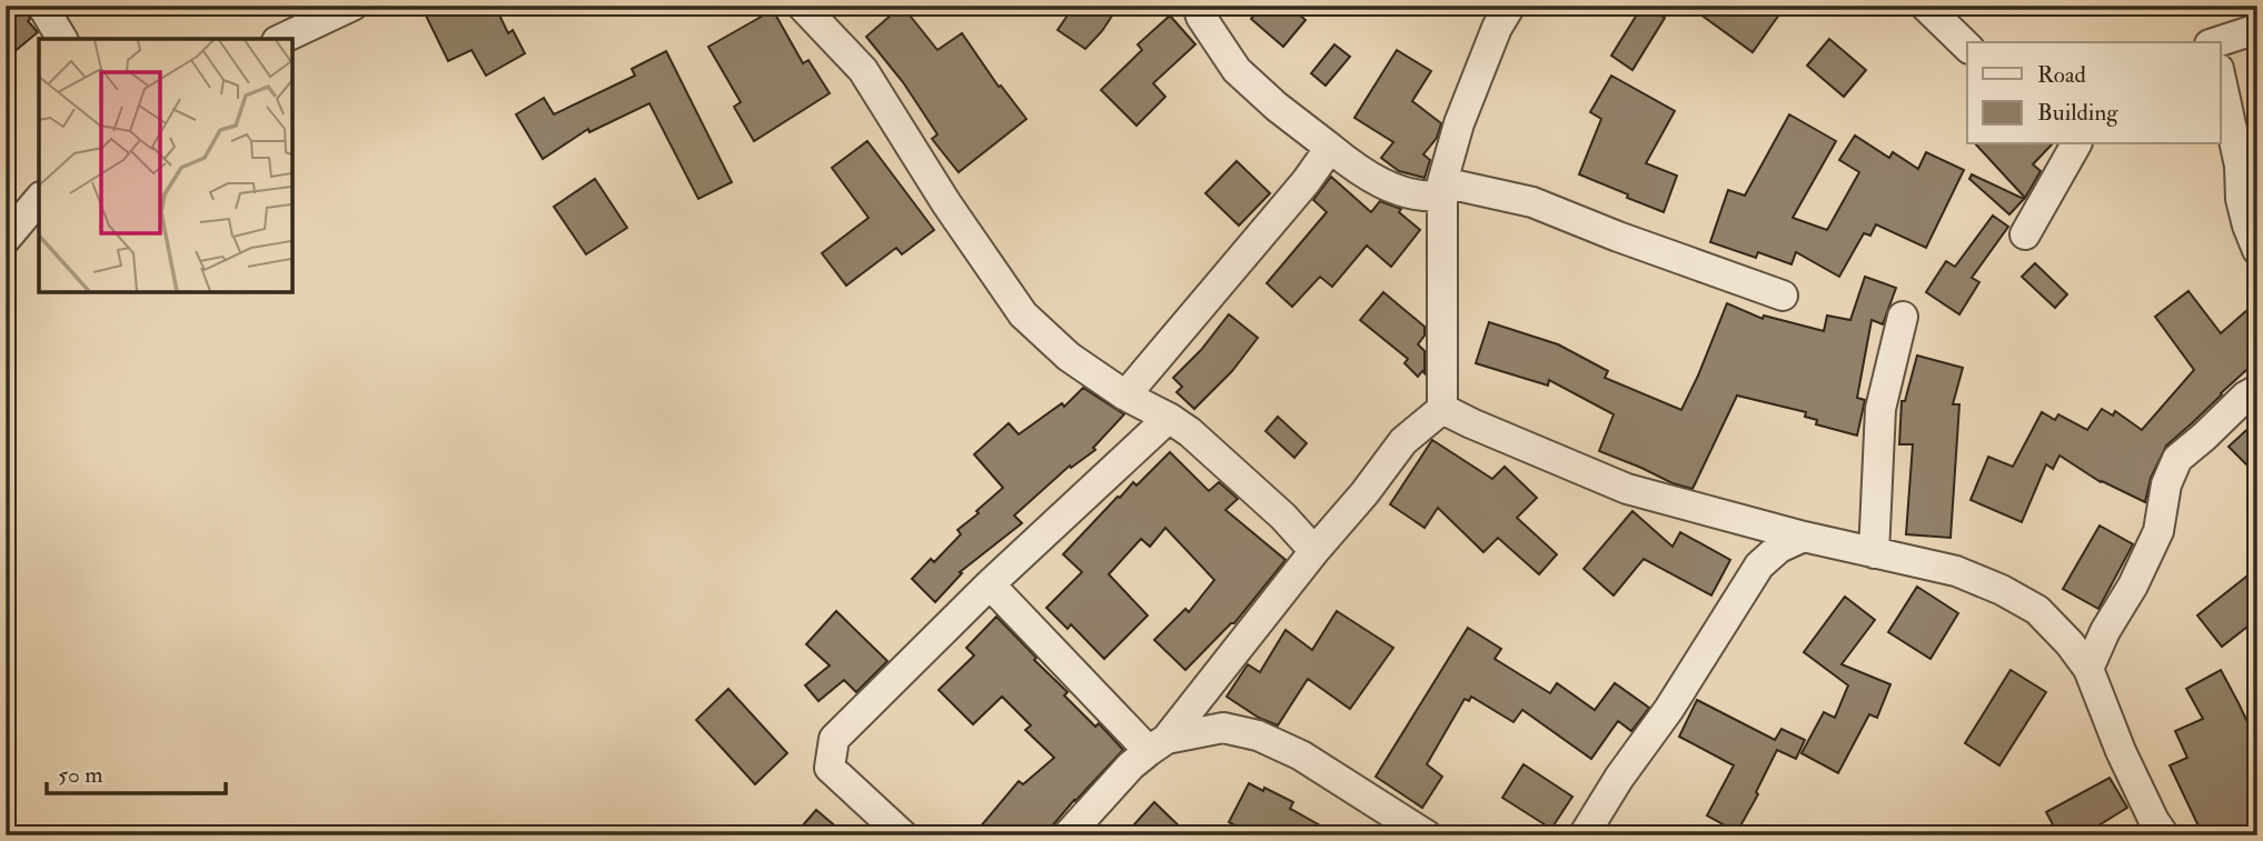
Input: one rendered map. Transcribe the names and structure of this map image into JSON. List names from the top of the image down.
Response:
{
  "legend": ["Road", "Building"],
  "scale_bar": "50 m"
}
